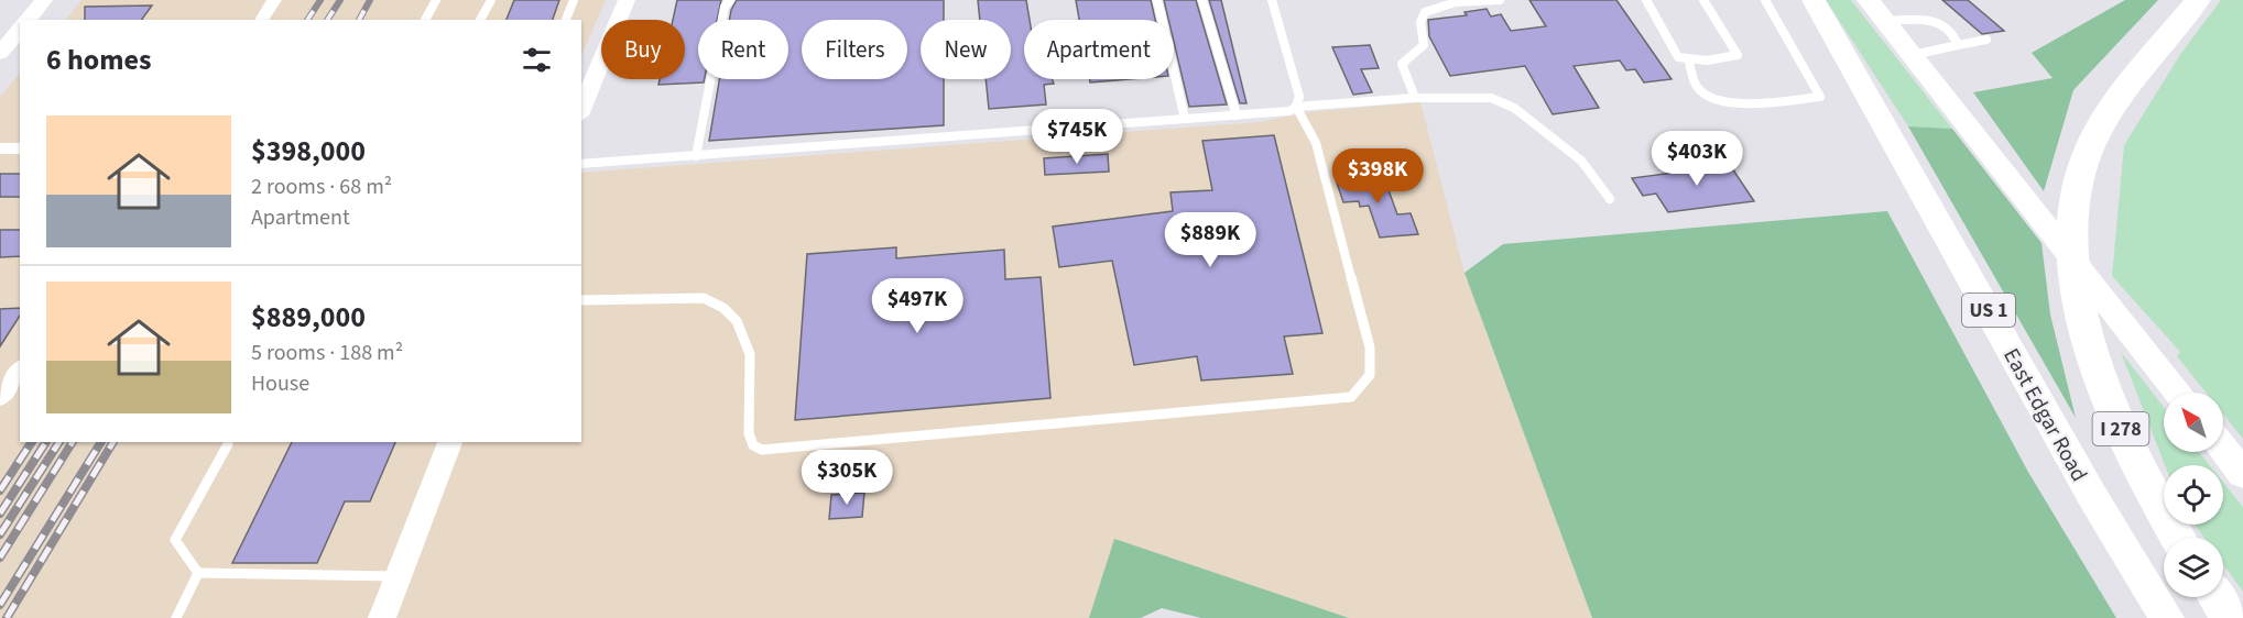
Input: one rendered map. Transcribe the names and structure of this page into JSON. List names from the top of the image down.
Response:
{
  "streets": {
    "highway": ["US 1", "East Edgar Road", "I 278"]
  },
  "north": "top left",
  "page": {
    "chip": [
      "Buy",
      "Rent",
      "Filters",
      "New",
      "Apartment"
    ],
    "heading": "6 homes",
    "list": [
      {
        "name": "$398,000",
        "note": "2 rooms · 68 m² · Apartment"
      },
      {
        "name": "$889,000",
        "note": "5 rooms · 188 m² · House"
      }
    ],
    "price": [
      "$745K",
      "$403K",
      "$398K",
      "$889K",
      "$497K",
      "$305K"
    ]
  }
}
